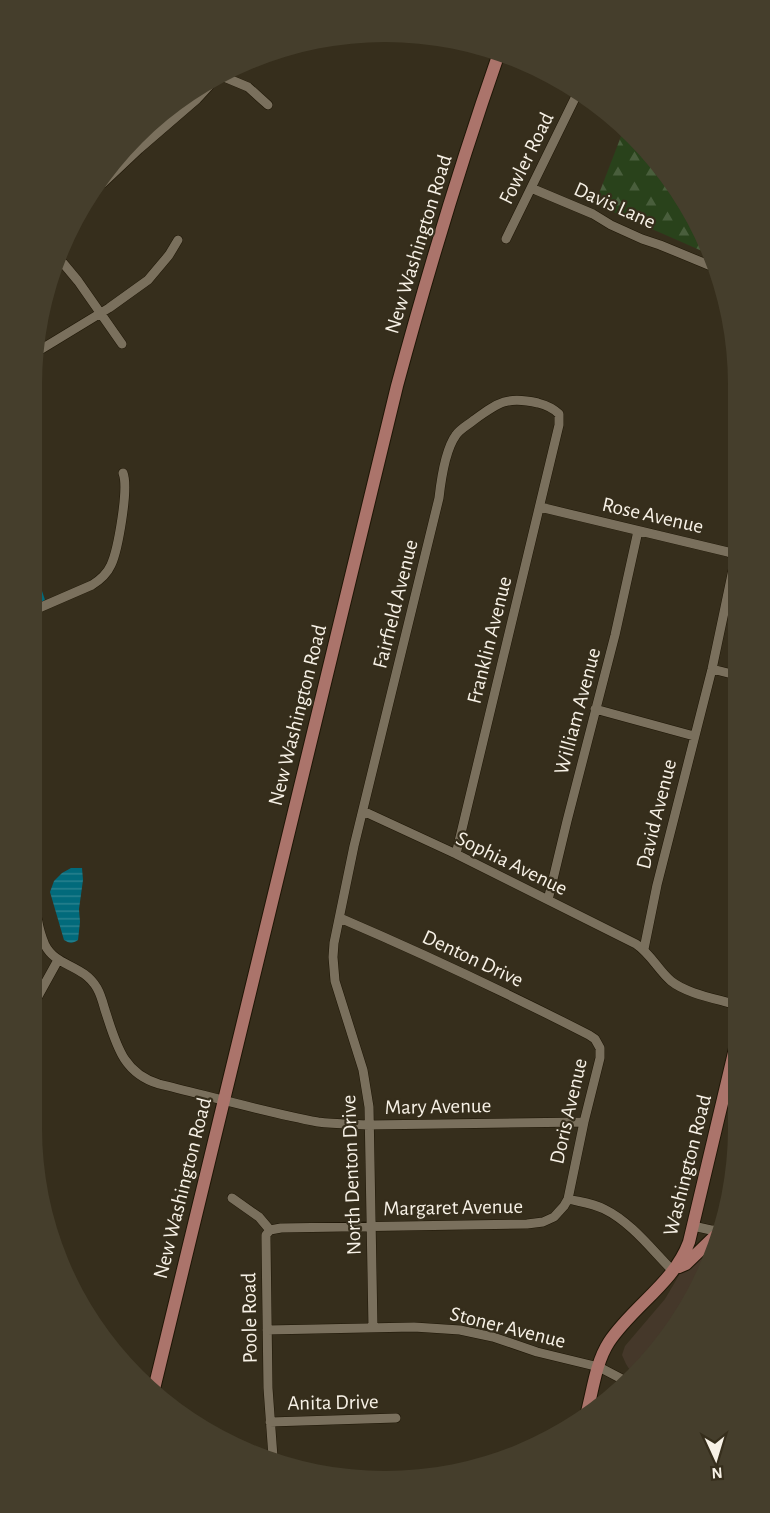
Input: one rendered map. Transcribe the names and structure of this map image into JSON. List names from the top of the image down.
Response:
{
  "streets": {
    "main road": ["New Washington Road", "Washington Road"],
    "street": [
      "Fowler Road",
      "Davis Lane",
      "Rose Avenue",
      "Fairfield Avenue",
      "Franklin Avenue",
      "William Avenue",
      "David Avenue",
      "Sophia Avenue",
      "Denton Drive",
      "Mary Avenue",
      "Doris Avenue",
      "North Denton Drive",
      "Margaret Avenue",
      "Poole Road",
      "Stoner Avenue",
      "Anita Drive"
    ]
  },
  "crossings": [
    ["Fowler Road", "Davis Lane"],
    ["New Washington Road", "Mary Avenue"],
    ["Rose Avenue", "Franklin Avenue"],
    ["Rose Avenue", "William Avenue"],
    ["Fairfield Avenue", "Franklin Avenue"],
    ["Fairfield Avenue", "Sophia Avenue"],
    ["Fairfield Avenue", "Denton Drive"],
    ["Fairfield Avenue", "North Denton Drive"],
    ["Franklin Avenue", "Sophia Avenue"],
    ["William Avenue", "Sophia Avenue"],
    ["David Avenue", "Sophia Avenue"],
    ["Denton Drive", "Doris Avenue"],
    ["Denton Drive", "North Denton Drive"],
    ["Mary Avenue", "Doris Avenue"],
    ["Mary Avenue", "North Denton Drive"],
    ["Doris Avenue", "Margaret Avenue"],
    ["Washington Road", "Stoner Avenue"],
    ["North Denton Drive", "Margaret Avenue"],
    ["North Denton Drive", "Stoner Avenue"],
    ["Margaret Avenue", "Poole Road"],
    ["Poole Road", "Stoner Avenue"],
    ["Poole Road", "Anita Drive"]
  ],
  "north": "bottom"
}
